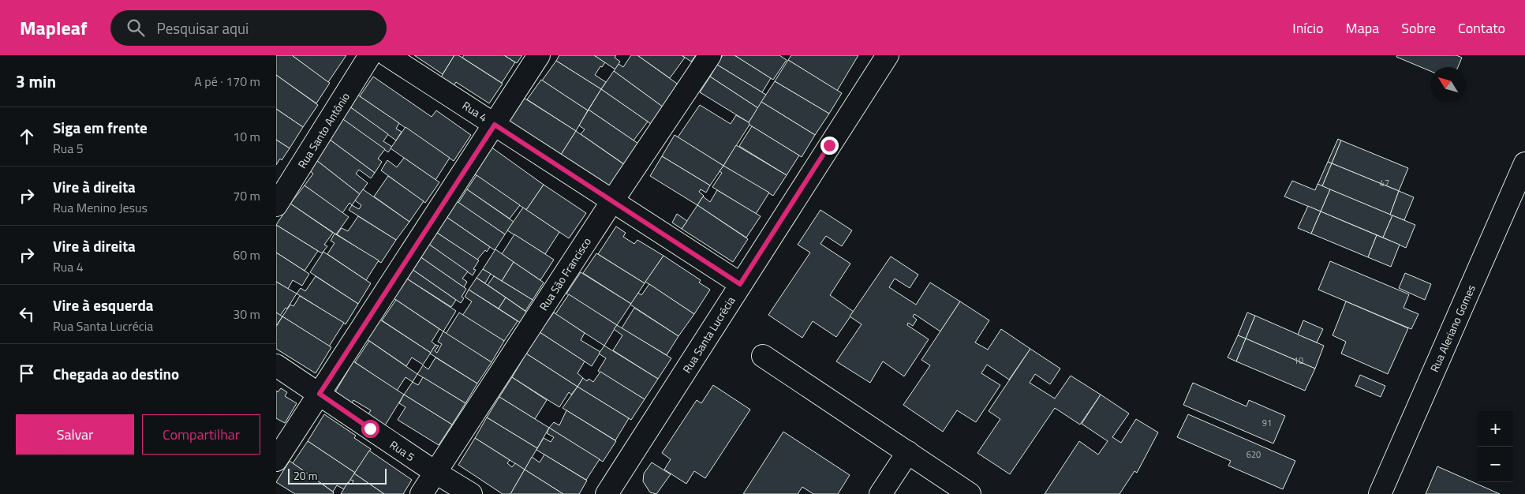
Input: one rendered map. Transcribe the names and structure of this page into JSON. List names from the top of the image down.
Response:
{
  "streets": {
    "street": [
      "Rua 4",
      "Rua Santo Antônio",
      "Rua São Francisco",
      "Rua Aleriano Gomes",
      "Rua Santa Lucrécia",
      "Rua 5"
    ]
  },
  "crossings": [
    ["Rua 4", "Rua São Francisco"],
    ["Rua 4", "Rua Santa Lucrécia"],
    ["Rua São Francisco", "Rua 5"]
  ],
  "house_numbers": [
    "47",
    "10",
    "91",
    "620"
  ],
  "scale_bar": "20 m",
  "north": "top left",
  "page": {
    "header": "Mapleaf",
    "search": "Pesquisar aqui",
    "nav": [
      "Início",
      "Mapa",
      "Sobre",
      "Contato"
    ],
    "heading": ["3 min", "A pé · 170 m"],
    "list": [
      ["Siga em frente", "Rua 5", "10 m"],
      ["Vire à direita", "Rua Menino Jesus", "70 m"],
      ["Vire à direita", "Rua 4", "60 m"],
      ["Vire à esquerda", "Rua Santa Lucrécia", "30 m"],
      "Chegada ao destino"
    ],
    "buttons": ["Salvar", "Compartilhar"],
    "map_buttons": ["+", "−"],
    "scale": "20 m"
  }
}
